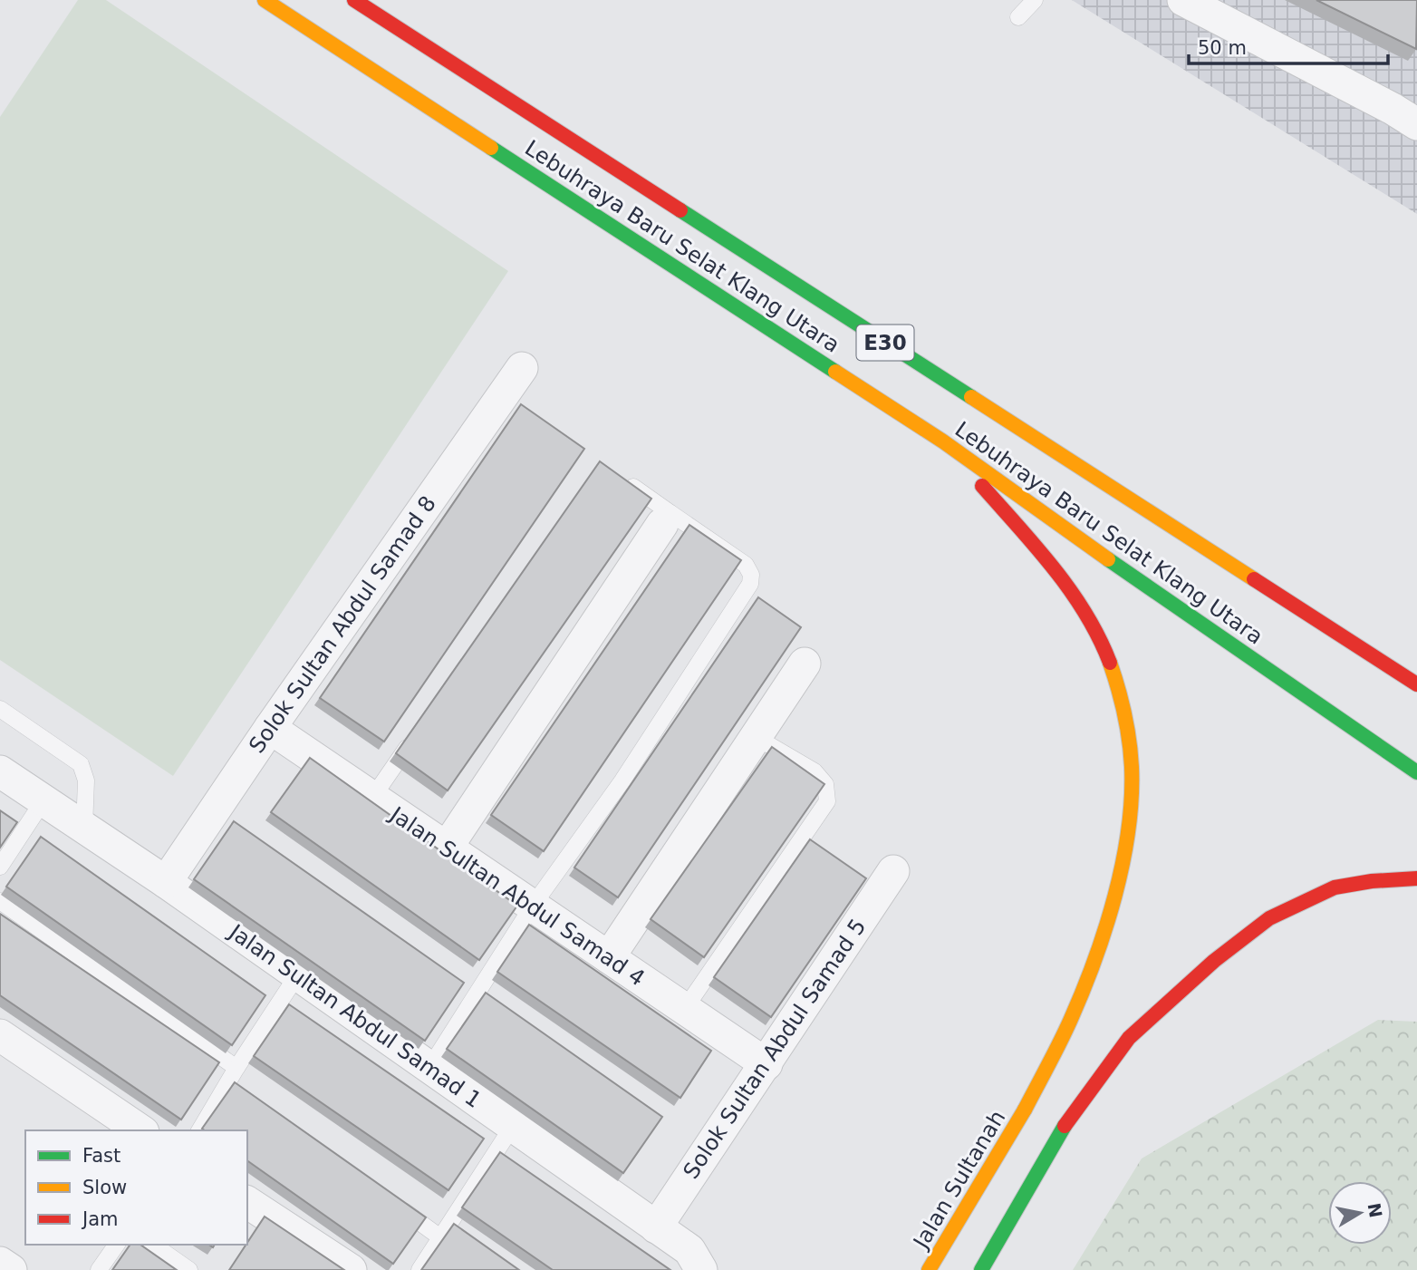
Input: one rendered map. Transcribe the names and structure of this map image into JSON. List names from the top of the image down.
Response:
{
  "streets": {
    "main road": ["Lebuhraya Baru Selat Klang Utara", "E30", "Jalan Sultanah"],
    "street": [
      "Solok Sultan Abdul Samad 8",
      "Jalan Sultan Abdul Samad 4",
      "Jalan Sultan Abdul Samad 1",
      "Solok Sultan Abdul Samad 5"
    ]
  },
  "crossings": [
    ["Lebuhraya Baru Selat Klang Utara", "Jalan Sultanah"],
    ["Solok Sultan Abdul Samad 8", "Jalan Sultan Abdul Samad 4"],
    ["Solok Sultan Abdul Samad 8", "Jalan Sultan Abdul Samad 1"],
    ["Jalan Sultan Abdul Samad 4", "Solok Sultan Abdul Samad 5"],
    ["Jalan Sultan Abdul Samad 1", "Solok Sultan Abdul Samad 5"]
  ],
  "legend": ["Fast", "Slow", "Jam"],
  "scale_bar": "50 m",
  "north": "right"
}
